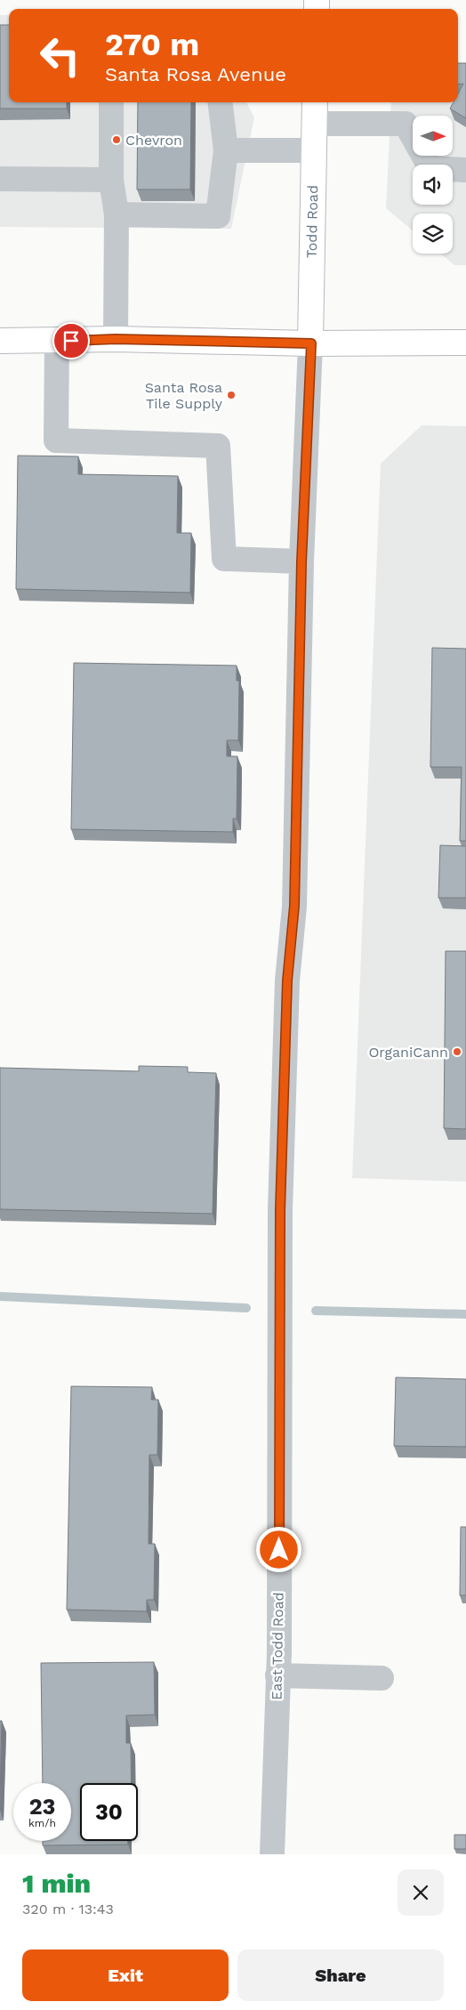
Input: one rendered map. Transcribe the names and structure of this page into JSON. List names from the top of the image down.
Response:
{
  "streets": {
    "main road": ["Todd Road"],
    "street": ["East Todd Road"]
  },
  "crossings": [
    ["Todd Road", "East Todd Road"]
  ],
  "places": ["Chevron", "Santa Rosa Tile Supply", "OrganiCann"],
  "north": "right",
  "page": {
    "turn": ["270 m", "Santa Rosa Avenue"],
    "speed": "23 km/h",
    "limit": "30",
    "heading": ["1 min", "320 m · 13:43"],
    "buttons": ["Exit", "Share"]
  }
}
